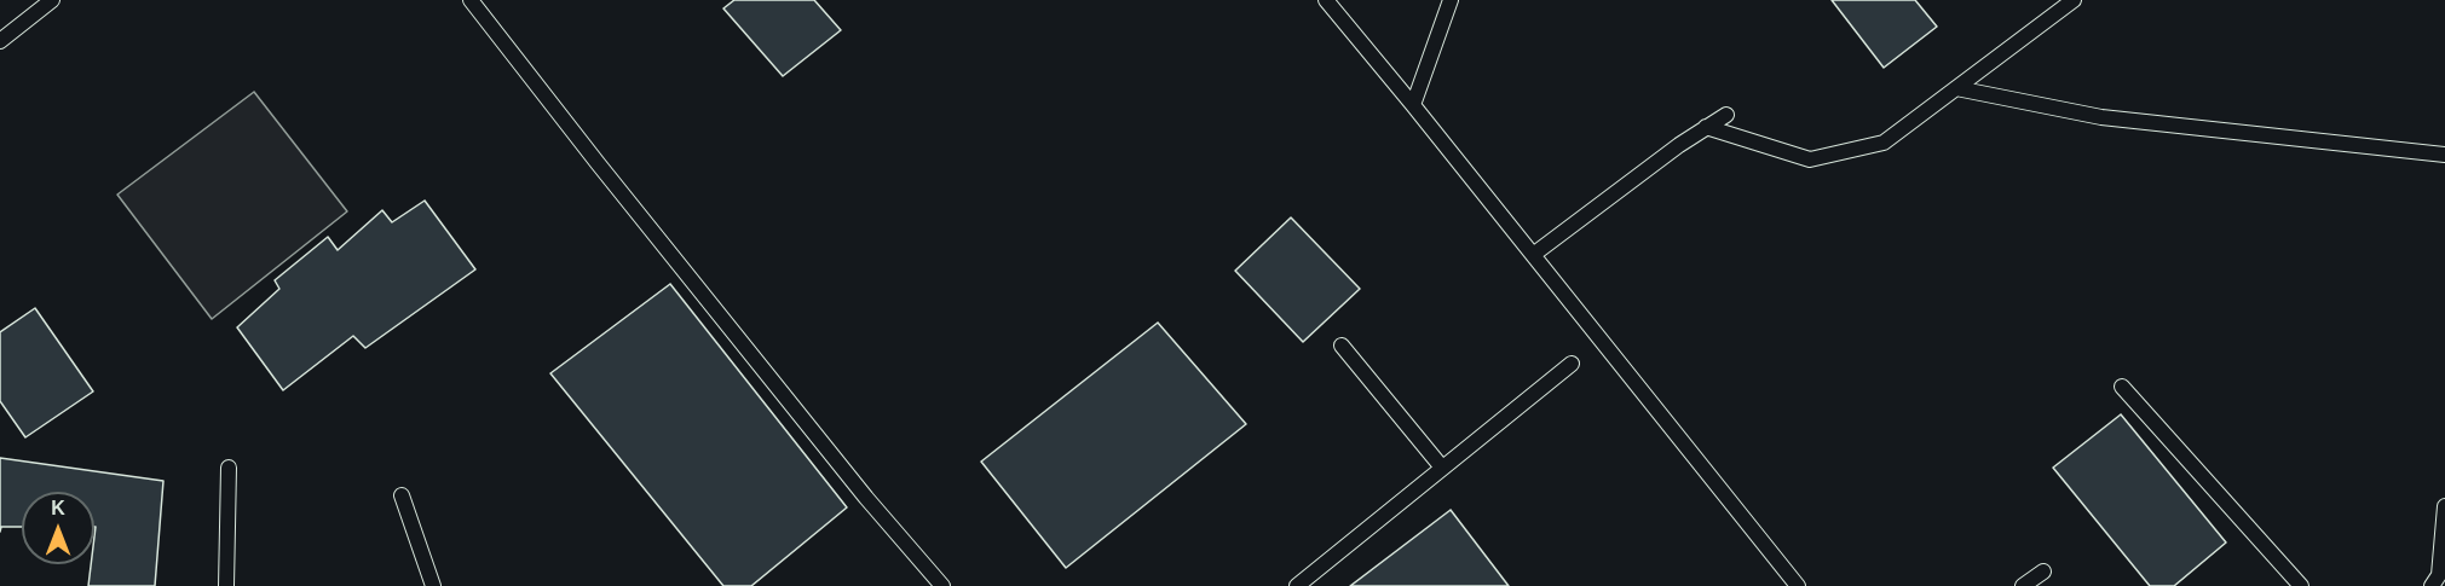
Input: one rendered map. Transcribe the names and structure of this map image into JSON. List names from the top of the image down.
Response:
{
  "north": "top"
}
